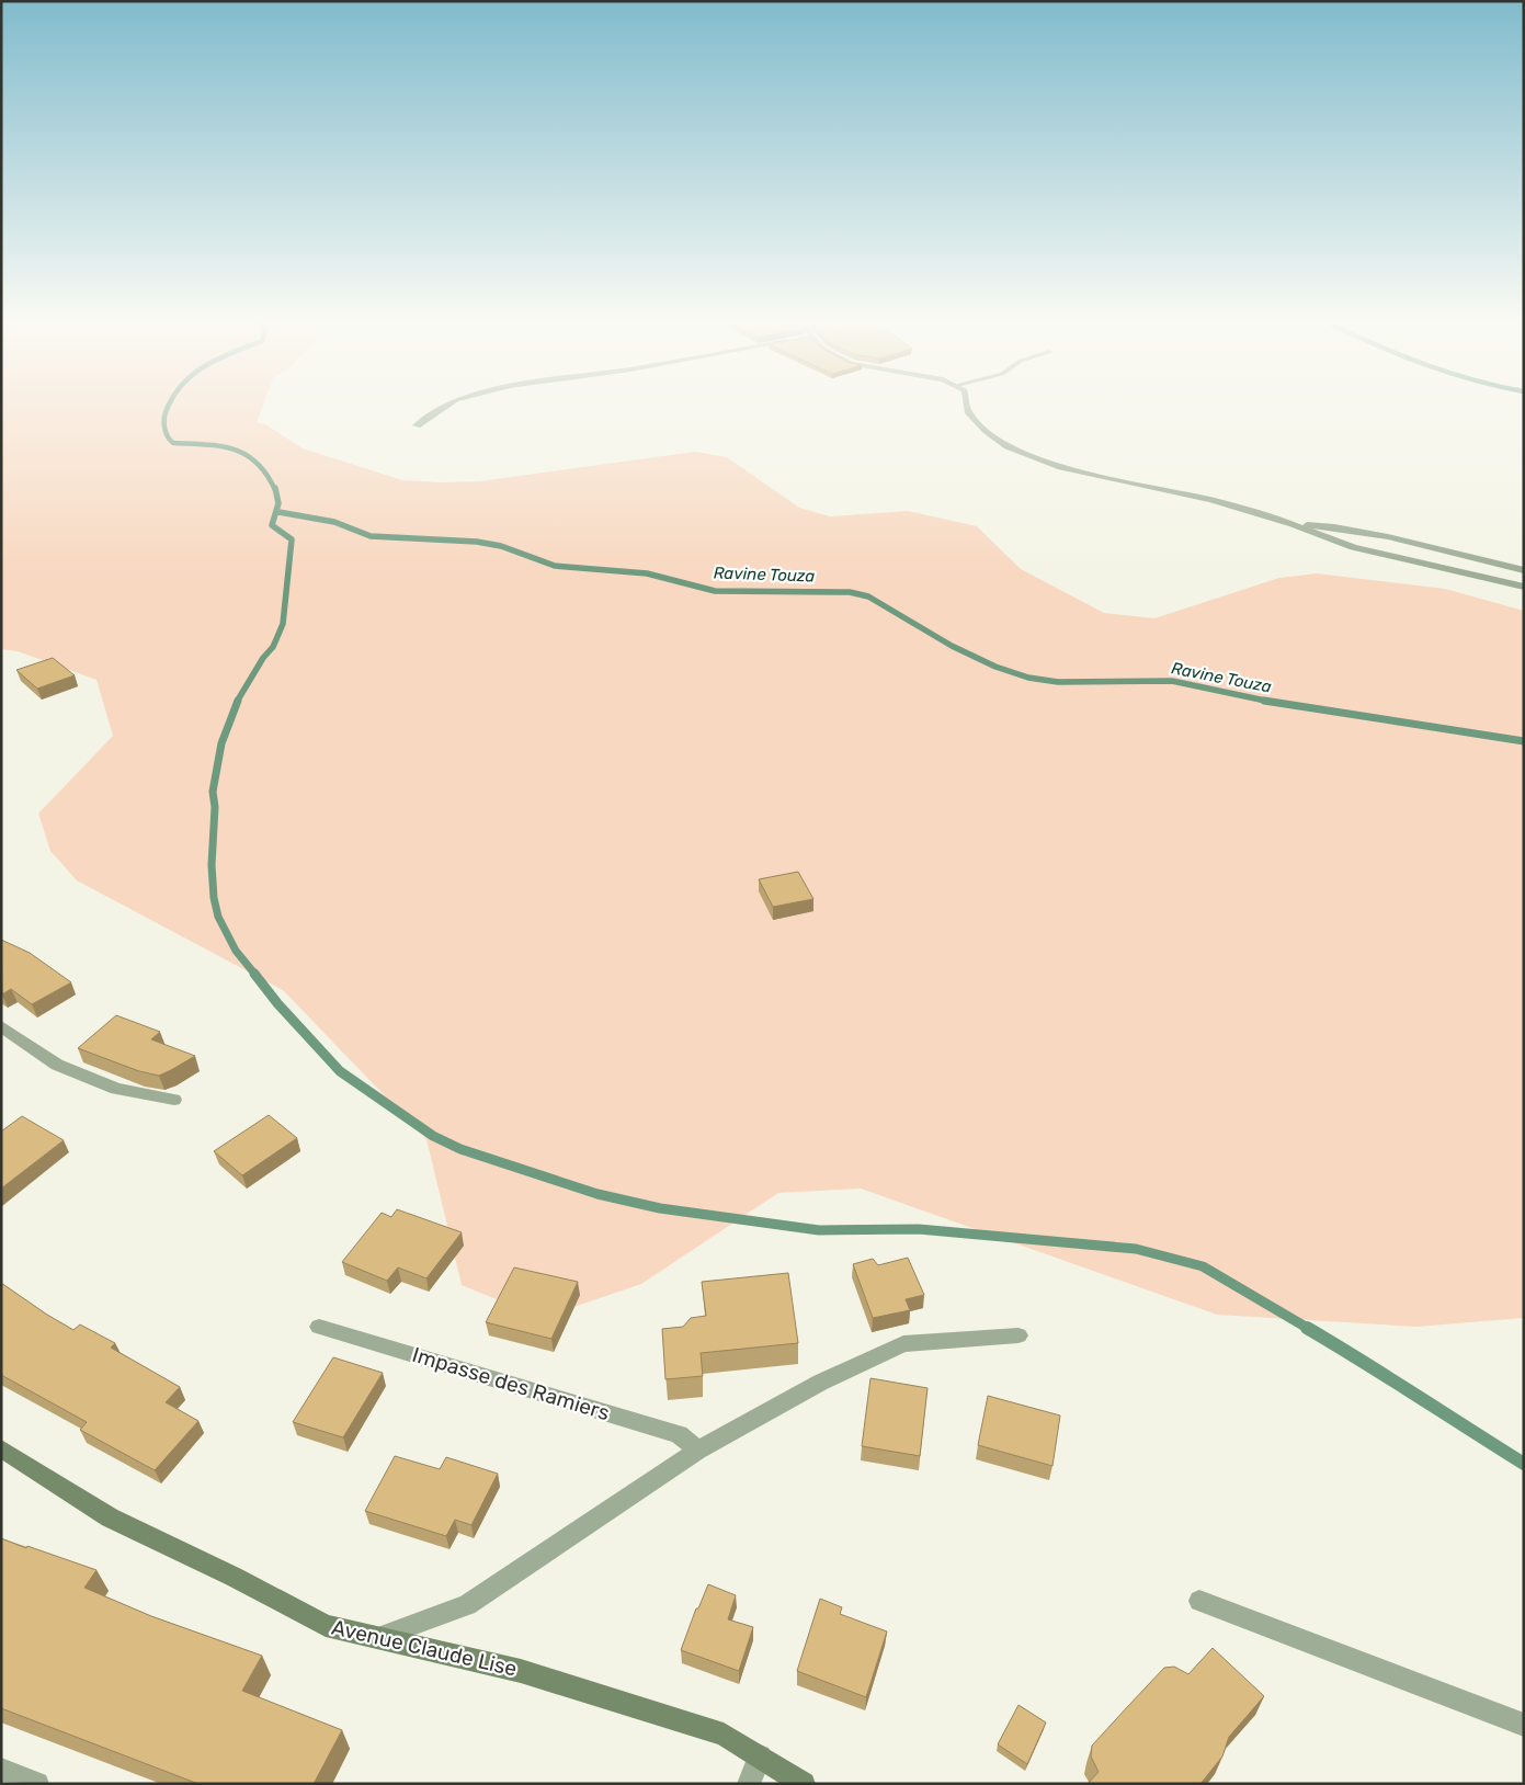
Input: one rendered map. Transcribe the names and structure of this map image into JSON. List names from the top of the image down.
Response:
{
  "streets": {
    "street": ["Impasse des Ramiers", "Avenue Claude Lise"]
  },
  "water": ["Ravine Touza"]
}
